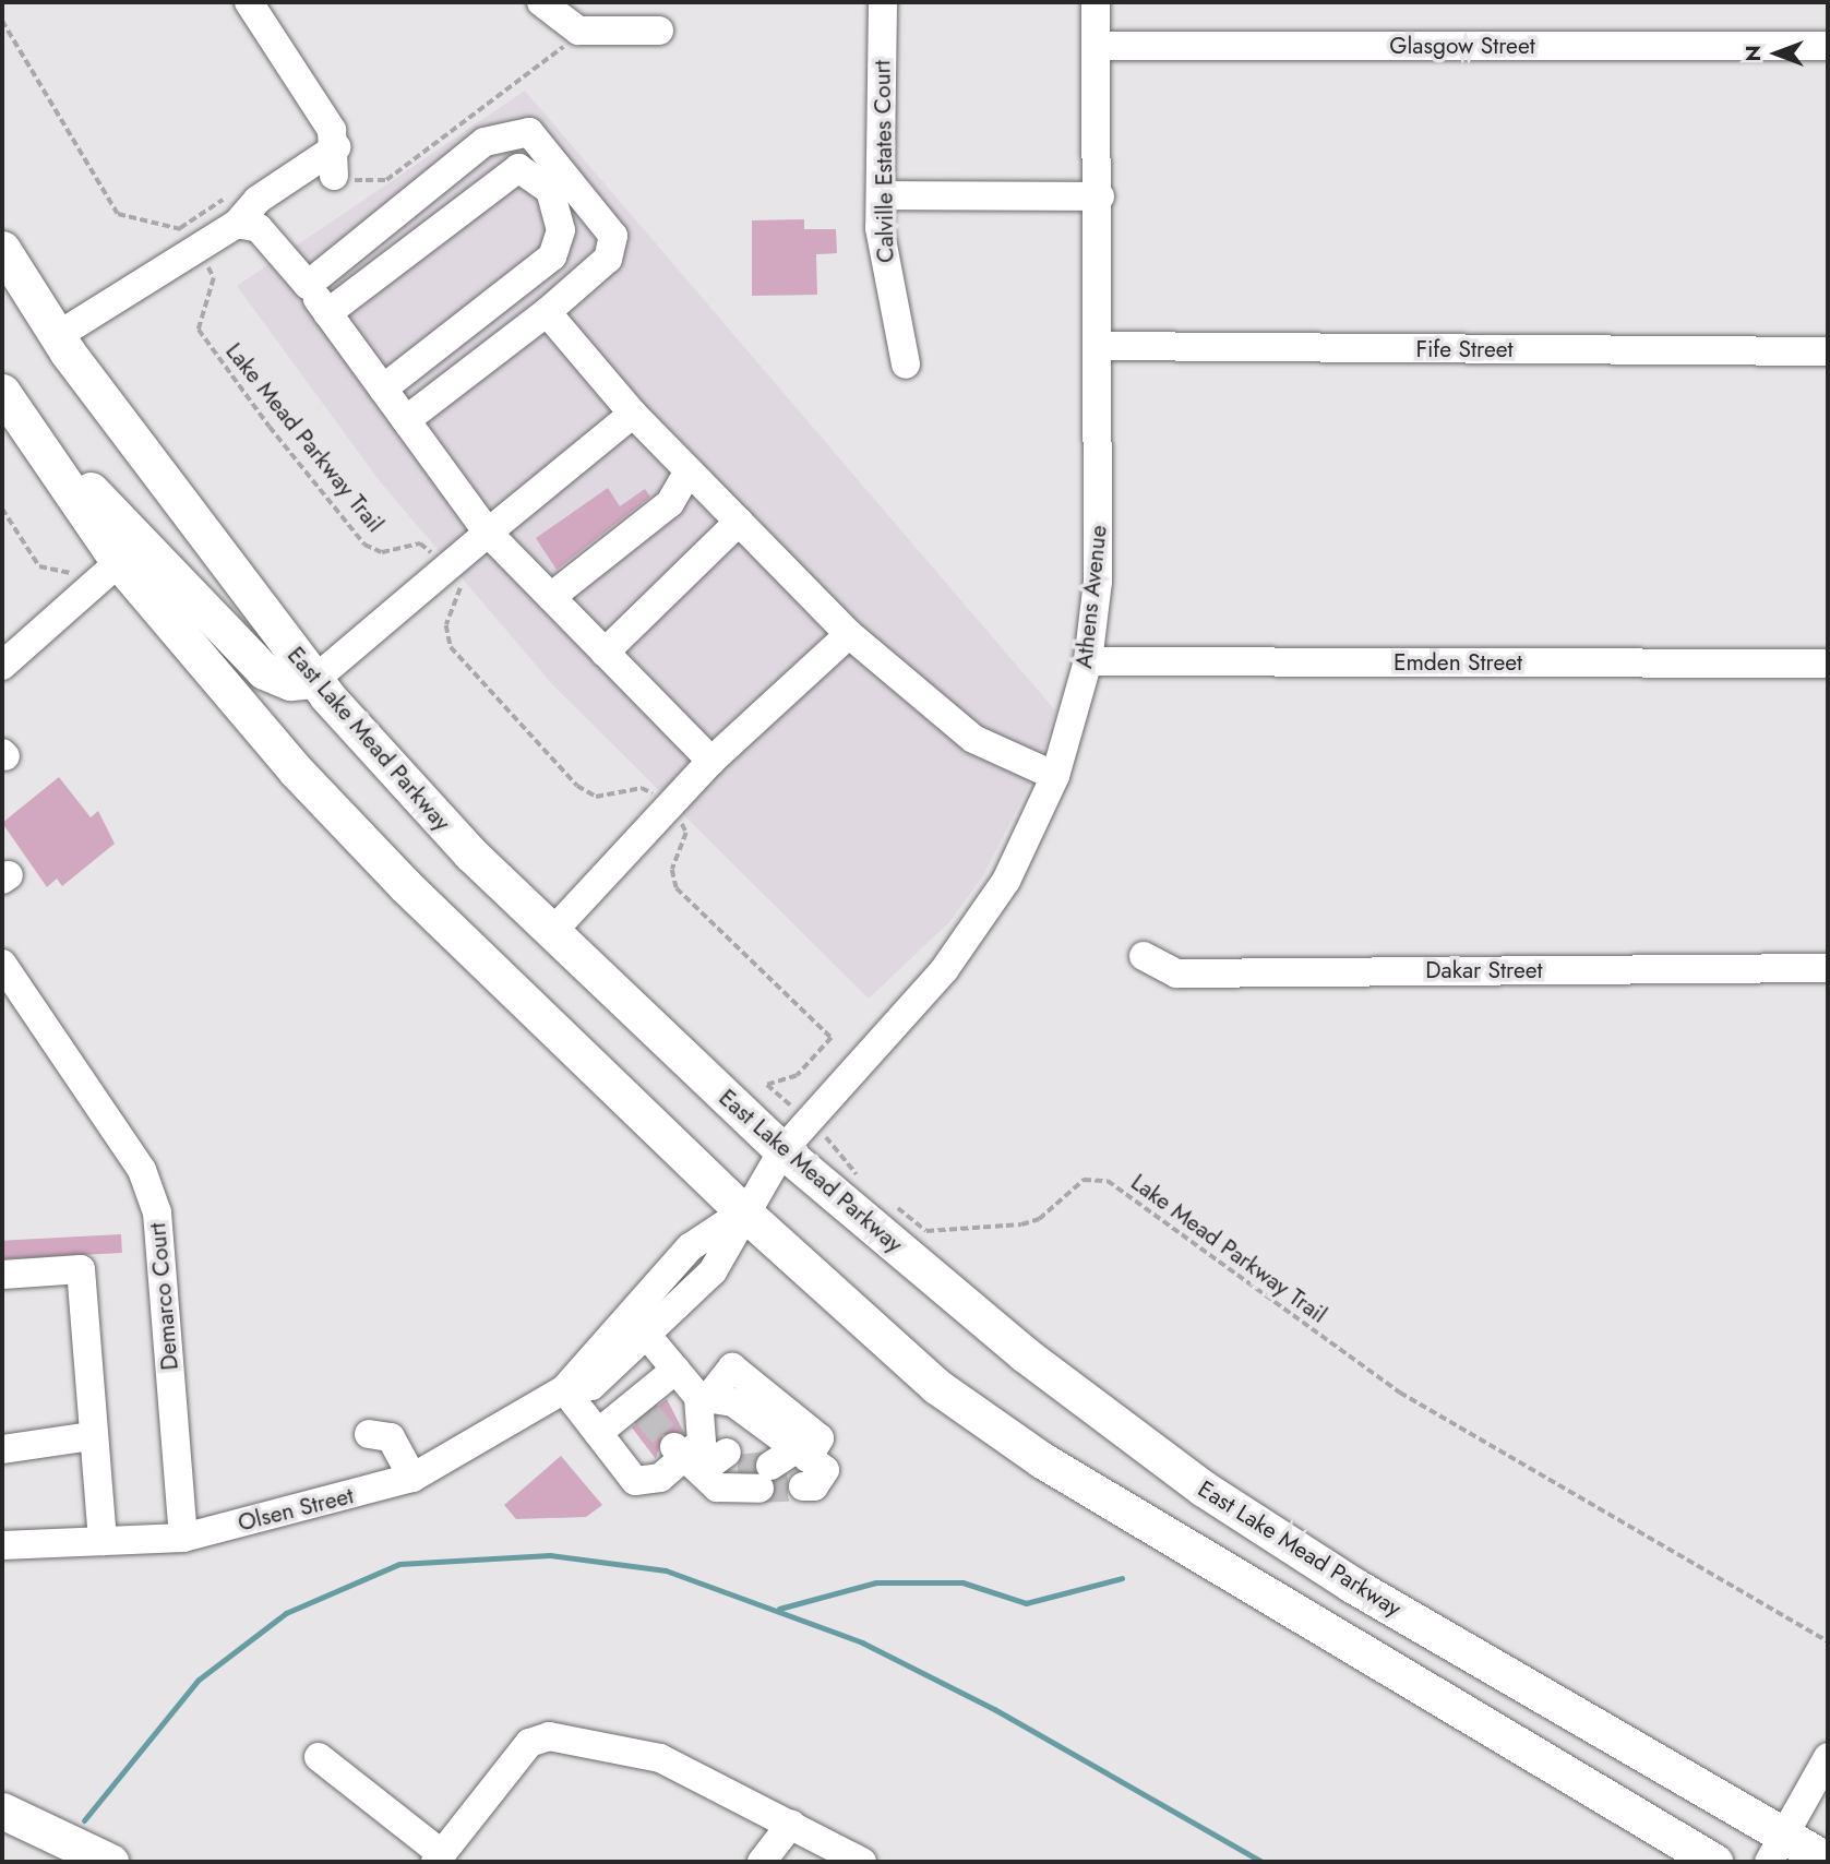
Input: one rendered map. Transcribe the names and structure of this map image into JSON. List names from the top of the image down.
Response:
{
  "streets": {
    "main road": ["East Lake Mead Parkway"],
    "street": [
      "Glasgow Street",
      "Calville Estates Court",
      "Fife Street",
      "Athens Avenue",
      "Emden Street",
      "Dakar Street",
      "Demarco Court",
      "Olsen Street"
    ],
    "path": ["Lake Mead Parkway Trail"]
  },
  "crossings": [
    ["Glasgow Street", "Athens Avenue"],
    ["Fife Street", "Athens Avenue"],
    ["Athens Avenue", "Emden Street"],
    ["Athens Avenue", "East Lake Mead Parkway"],
    ["Athens Avenue", "Olsen Street"],
    ["Demarco Court", "Olsen Street"]
  ],
  "north": "left"
}
